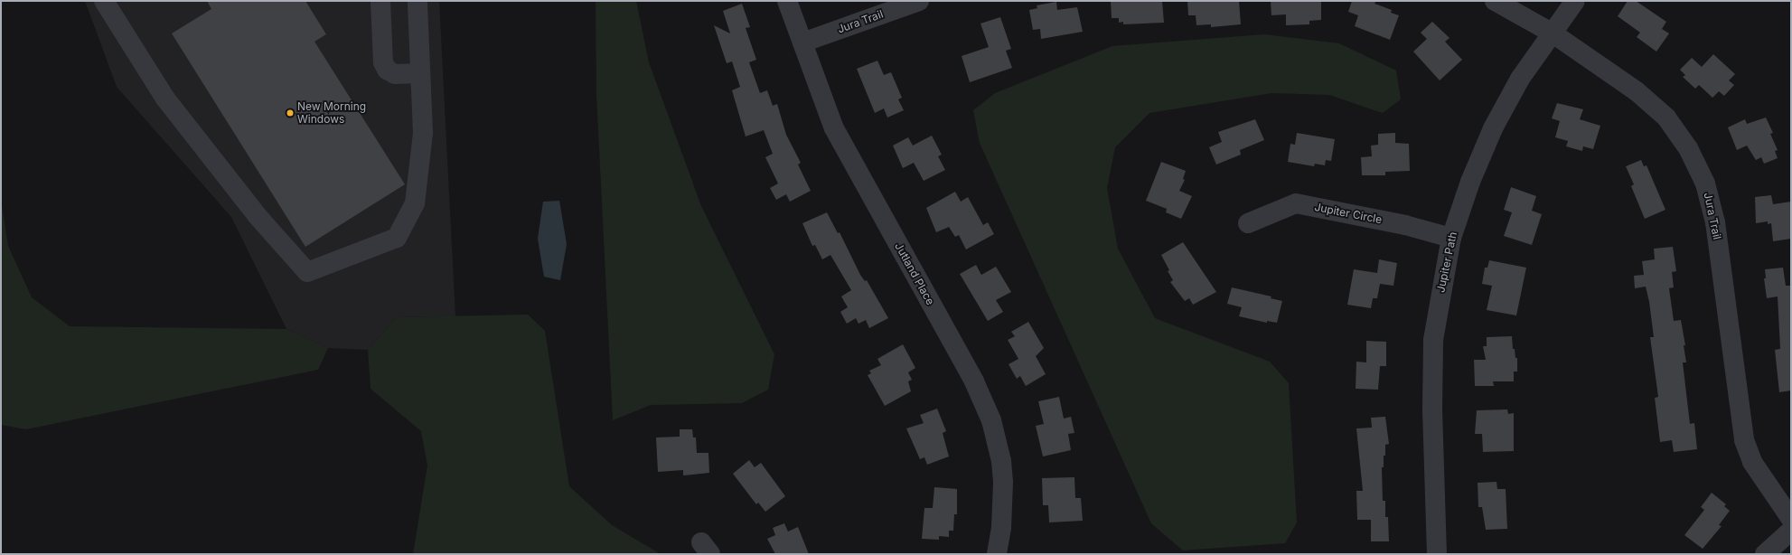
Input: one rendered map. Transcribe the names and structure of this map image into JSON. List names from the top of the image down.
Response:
{
  "streets": {
    "street": [
      "Jura Trail",
      "Jupiter Circle",
      "Jupiter Path",
      "Jutland Place"
    ]
  },
  "crossings": [
    ["Jura Trail", "Jupiter Path"],
    ["Jura Trail", "Jutland Place"],
    ["Jupiter Circle", "Jupiter Path"]
  ],
  "places": ["New Morning Windows"]
}
